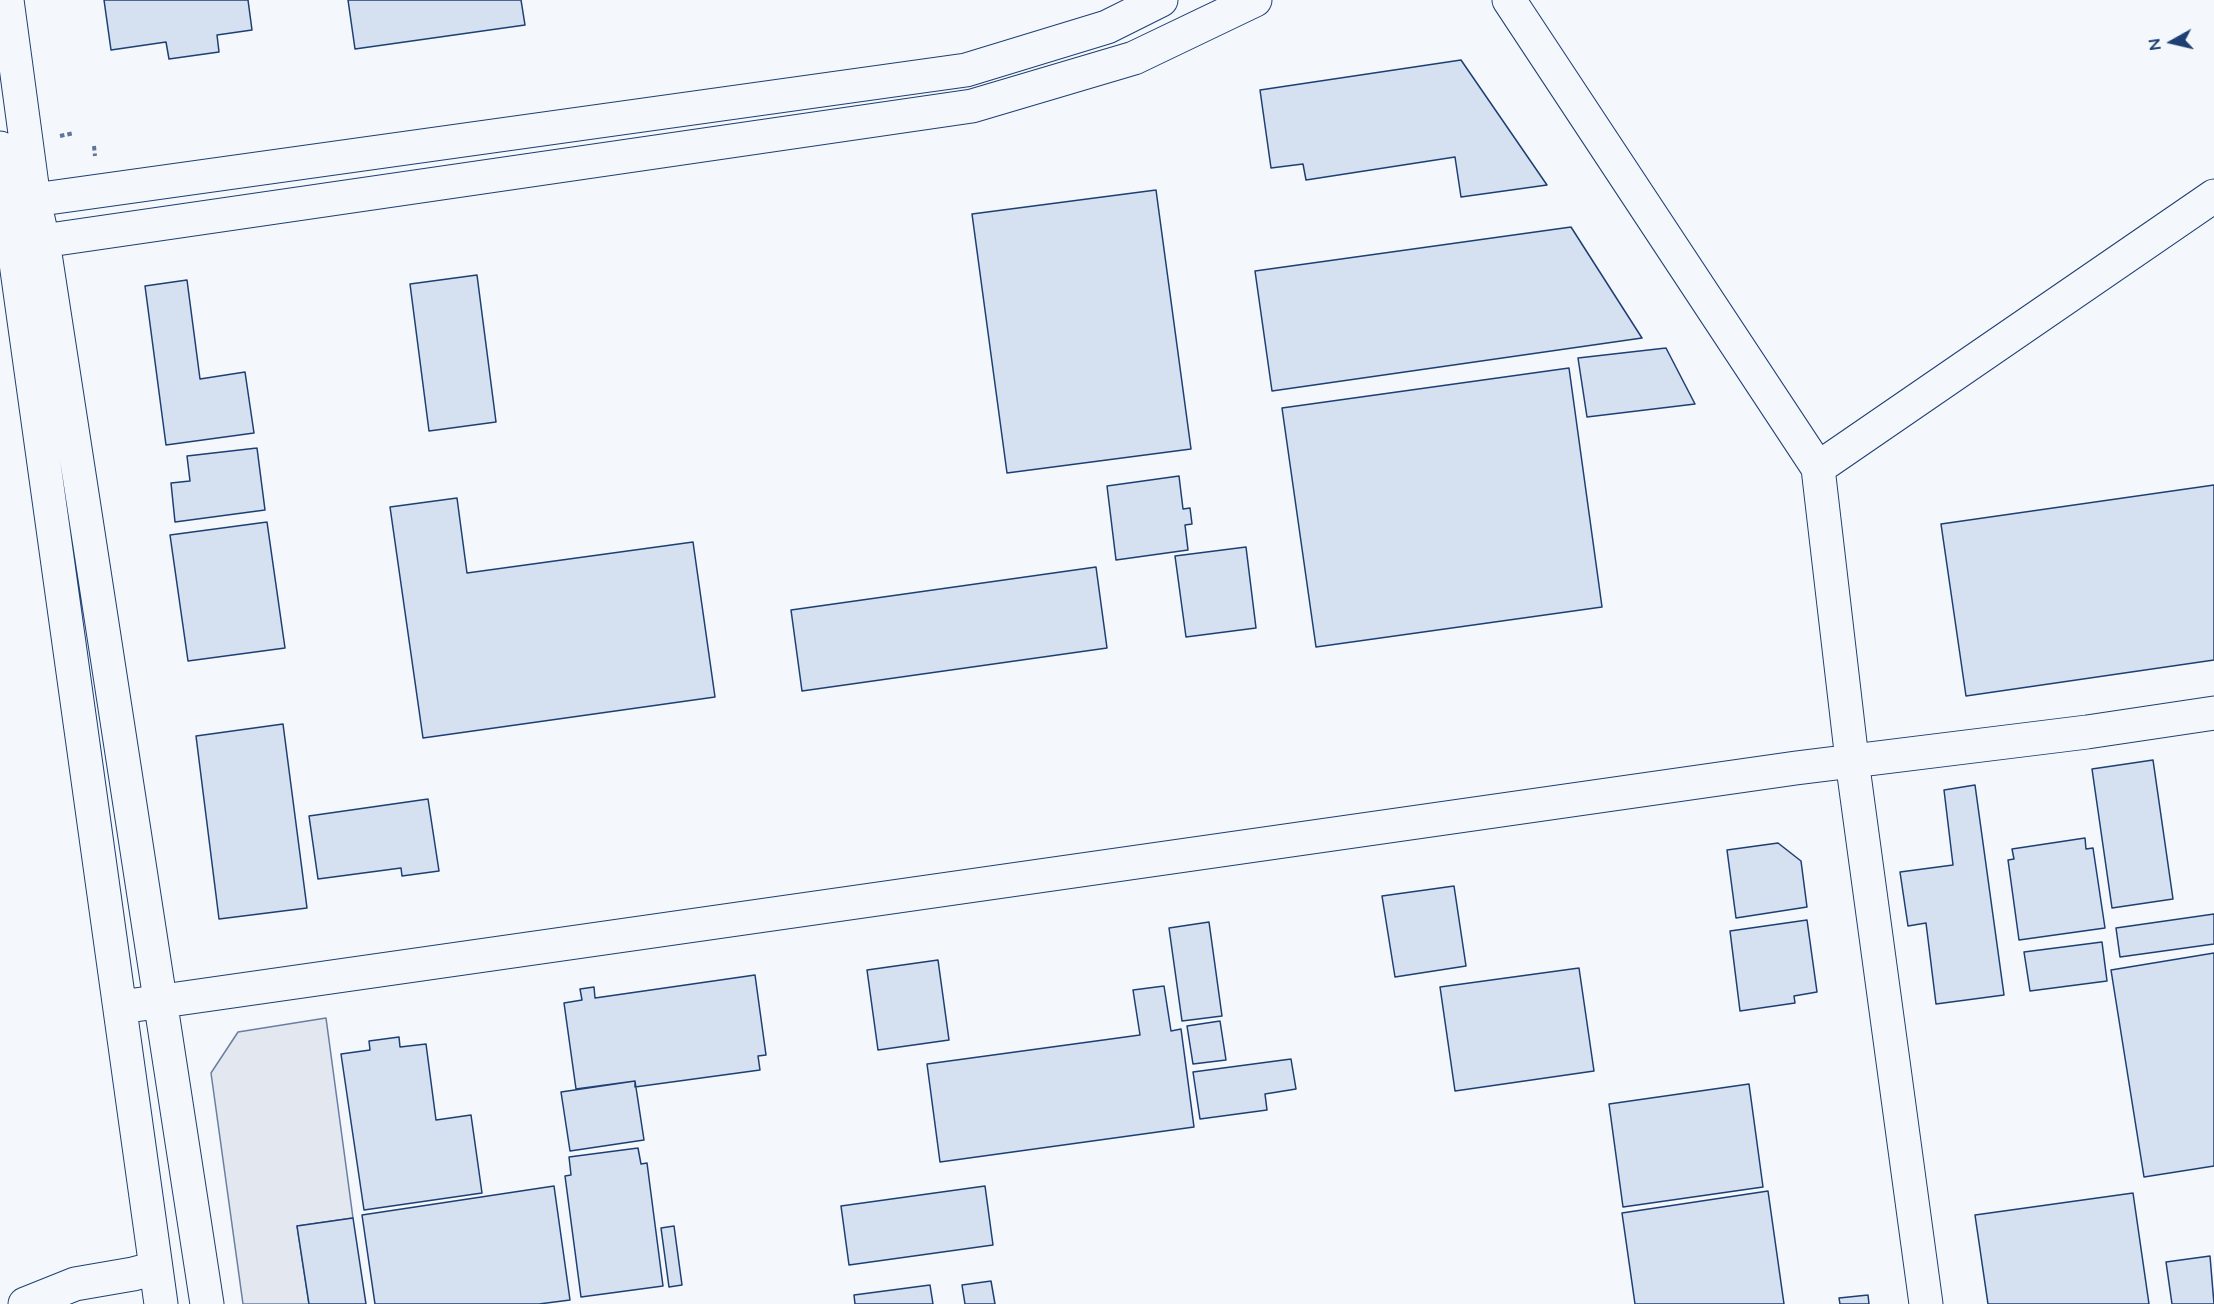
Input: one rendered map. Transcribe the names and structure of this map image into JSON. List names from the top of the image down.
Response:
{
  "north": "left"
}
